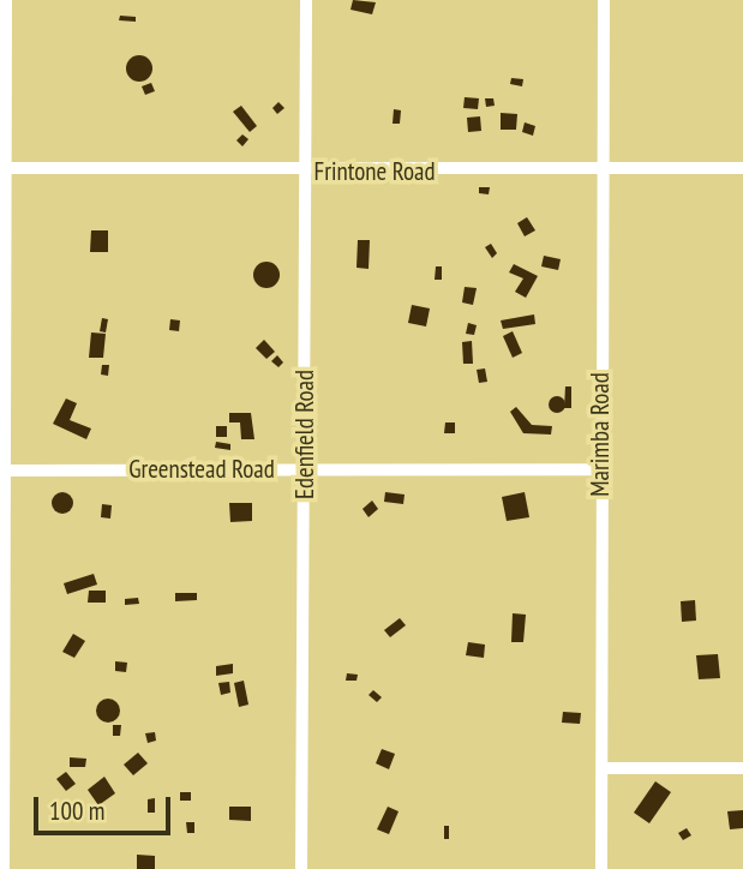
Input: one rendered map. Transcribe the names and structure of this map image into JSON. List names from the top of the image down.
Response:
{
  "streets": {
    "street": [
      "Frintone Road",
      "Edenfield Road",
      "Marimba Road",
      "Greenstead Road"
    ]
  },
  "crossings": [
    ["Frintone Road", "Edenfield Road"],
    ["Frintone Road", "Marimba Road"],
    ["Edenfield Road", "Greenstead Road"],
    ["Marimba Road", "Greenstead Road"]
  ],
  "scale_bar": "100 m"
}
